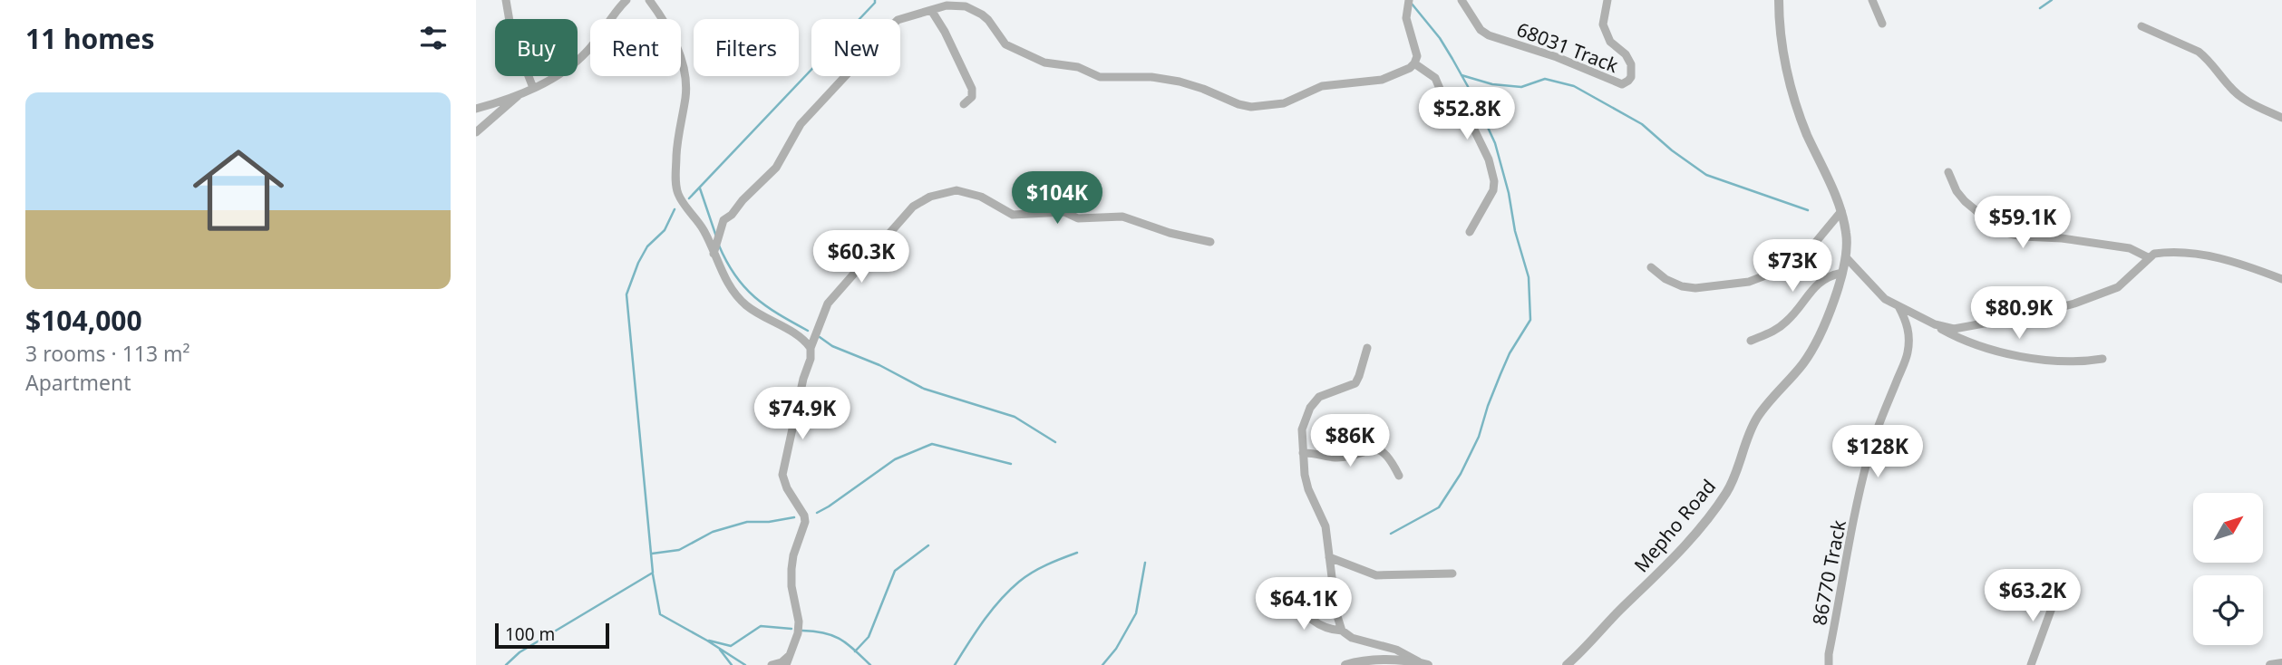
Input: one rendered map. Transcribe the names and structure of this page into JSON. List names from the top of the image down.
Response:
{
  "streets": {
    "street": ["68031 Track", "Mepho Road", "86770 Track"]
  },
  "scale_bar": "100 m",
  "north": "top right",
  "page": {
    "heading": "11 homes",
    "chip": [
      "Buy",
      "Rent",
      "Filters",
      "New"
    ],
    "list": [
      {
        "name": "$104,000",
        "note": "3 rooms · 113 m² · Apartment"
      }
    ],
    "price": [
      "$52.8K",
      "$104K",
      "$59.1K",
      "$60.3K",
      "$73K",
      "$80.9K",
      "$74.9K",
      "$86K",
      "$128K",
      "$63.2K",
      "$64.1K"
    ],
    "scale": "100 m"
  }
}
